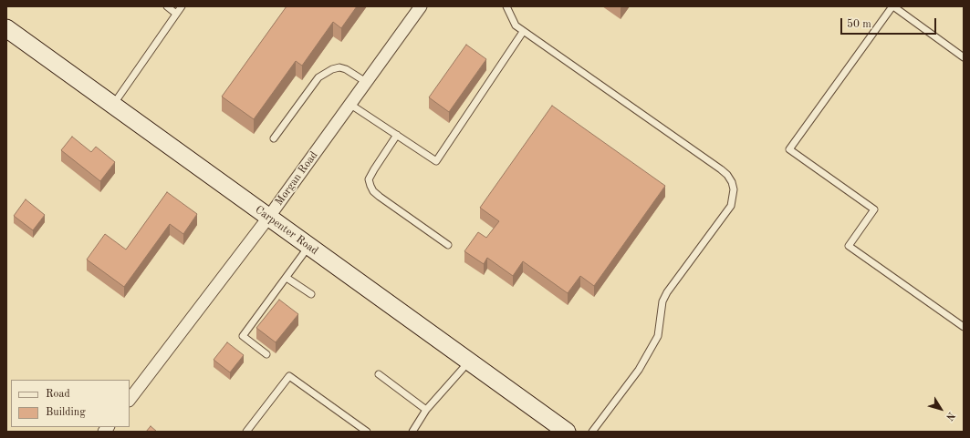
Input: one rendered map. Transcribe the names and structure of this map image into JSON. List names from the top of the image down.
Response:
{
  "streets": {
    "main road": ["Carpenter Road"],
    "street": ["Morgan Road"]
  },
  "crossings": [
    ["Morgan Road", "Carpenter Road"]
  ],
  "legend": ["Road", "Building"],
  "scale_bar": "50 m",
  "north": "bottom right"
}
